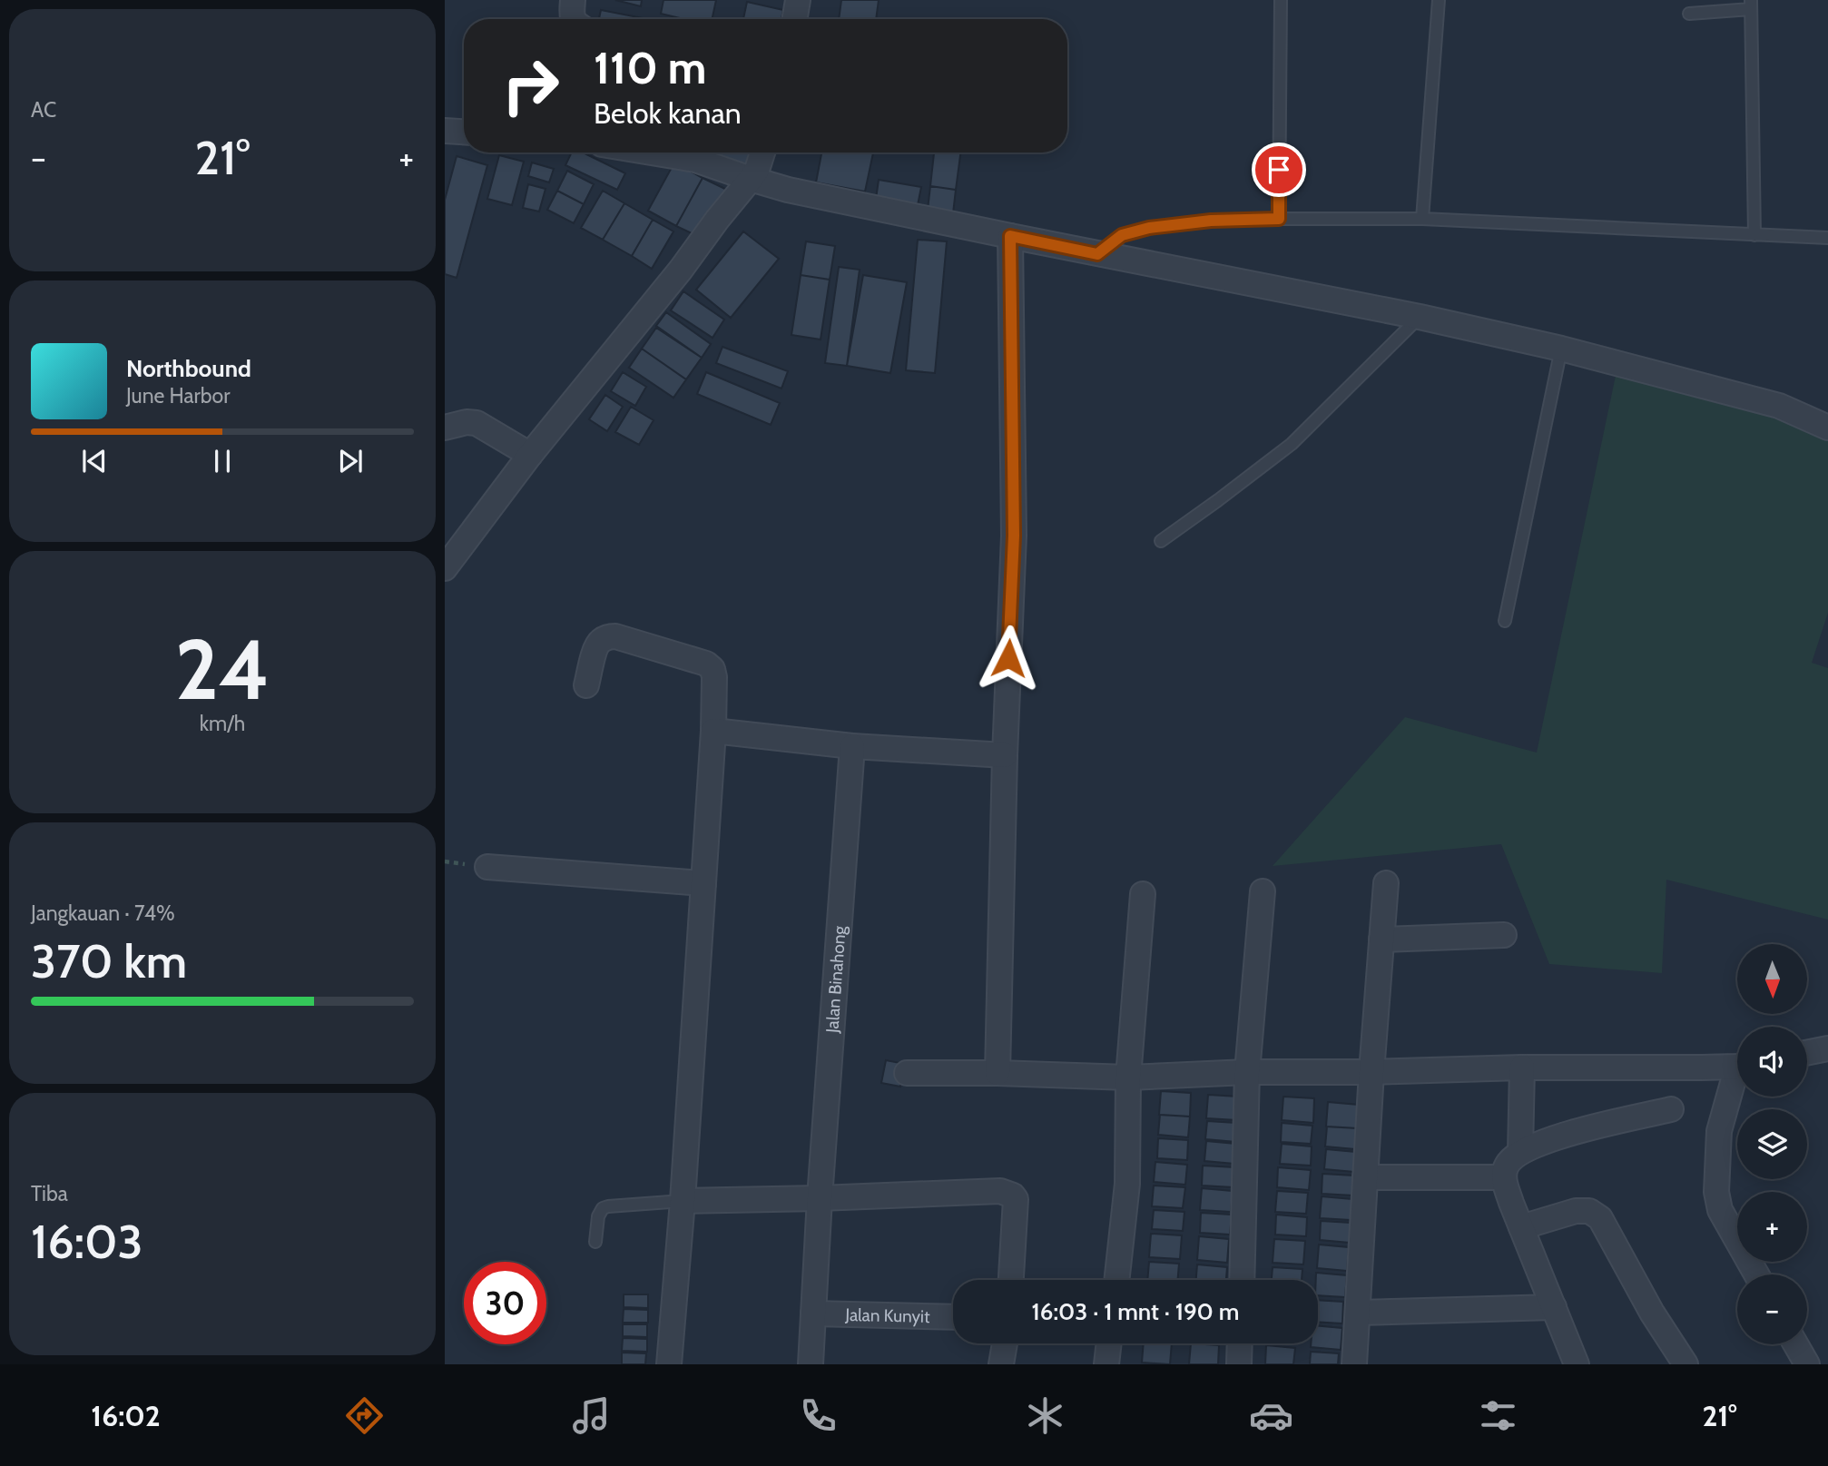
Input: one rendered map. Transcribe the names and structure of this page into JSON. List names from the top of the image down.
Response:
{
  "streets": {
    "street": ["Jalan Binahong", "Jalan Kunyit"]
  },
  "crossings": [
    ["Jalan Binahong", "Jalan Kunyit"]
  ],
  "north": "bottom",
  "page": {
    "tile": [
      "AC",
      ["24", "km/h"],
      ["Jangkauan · 74%", "370 km"],
      ["Tiba", "16:03"]
    ],
    "turn": ["110 m", "Belok kanan"],
    "heat": ["−", "21°", "+"],
    "song": ["Northbound", "June Harbor"],
    "map_buttons": ["+", "−"],
    "limit": "30",
    "trip": "16:03 · 1 mnt · 190 m",
    "tabs": ["16:02", "21°"]
  }
}
